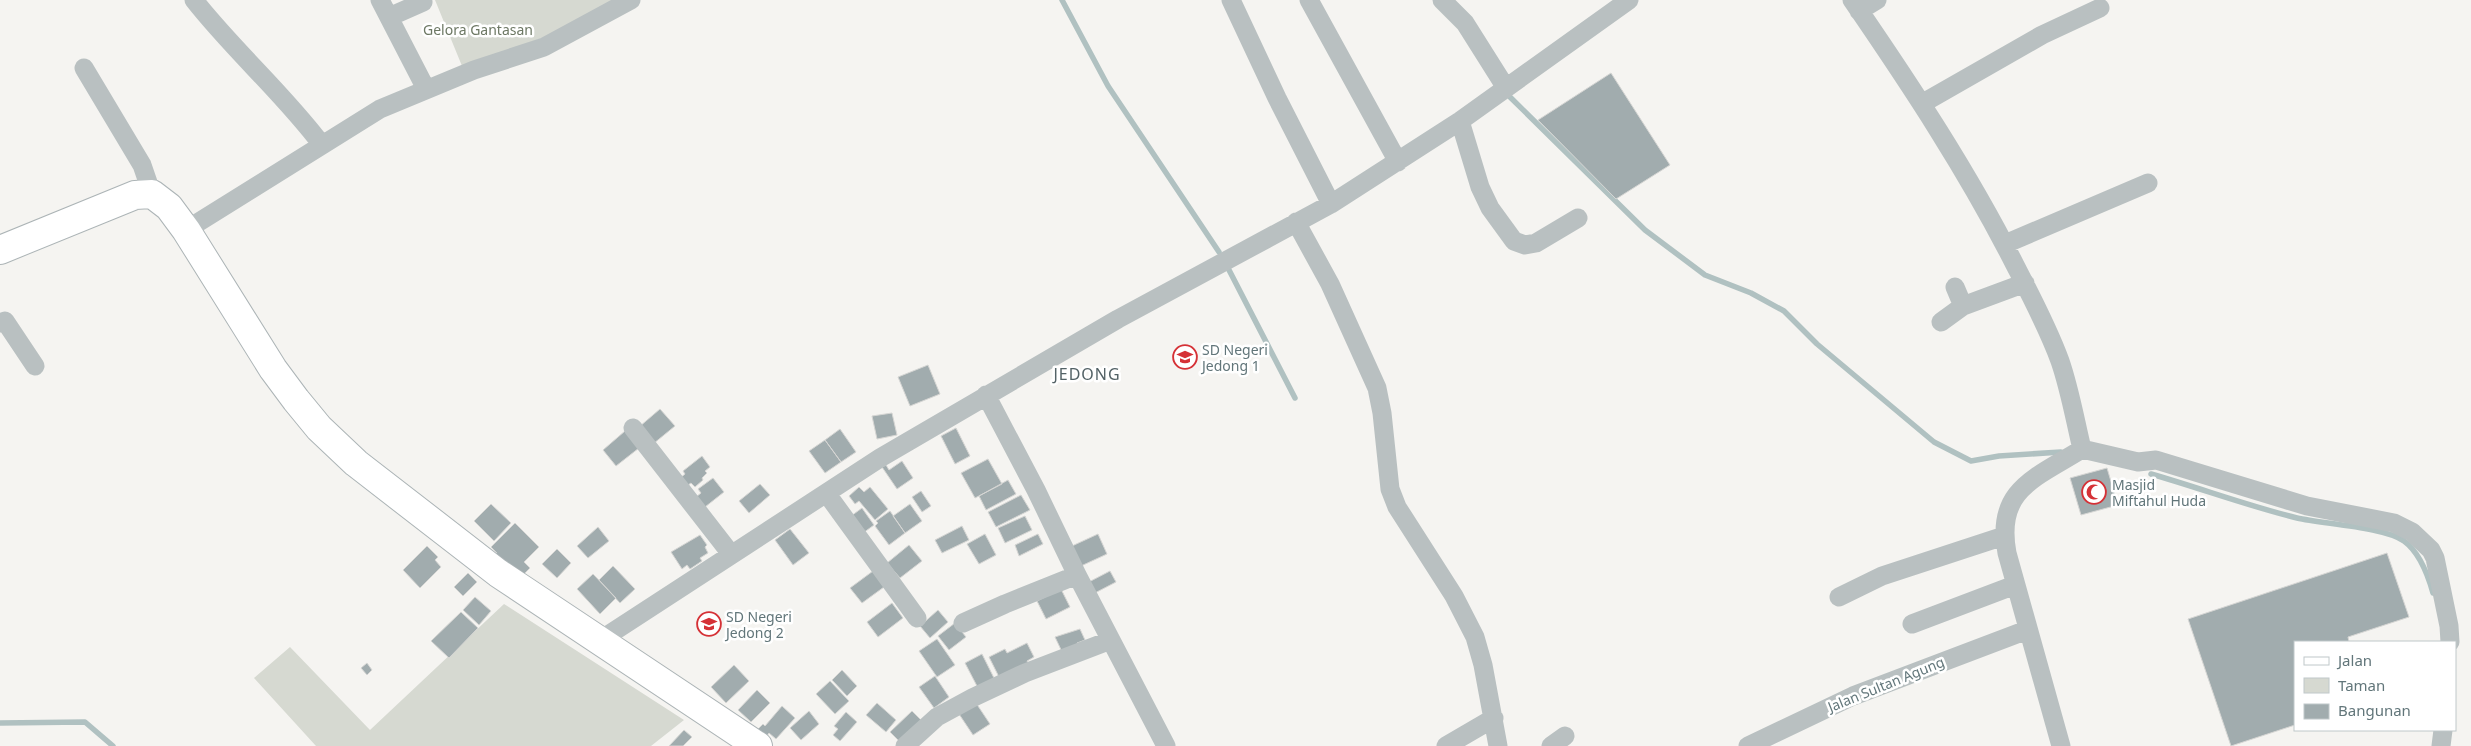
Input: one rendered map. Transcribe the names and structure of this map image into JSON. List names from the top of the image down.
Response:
{
  "streets": {
    "street": ["Jalan Sultan Agung"]
  },
  "districts": ["JEDONG"],
  "parks": ["Gelora Gantasan"],
  "places": {
    "school or university": ["SD Negeri Jedong 1", "SD Negeri Jedong 2"],
    "mosque": ["Masjid Miftahul Huda"]
  },
  "legend": ["Jalan", "Taman", "Bangunan"]
}
